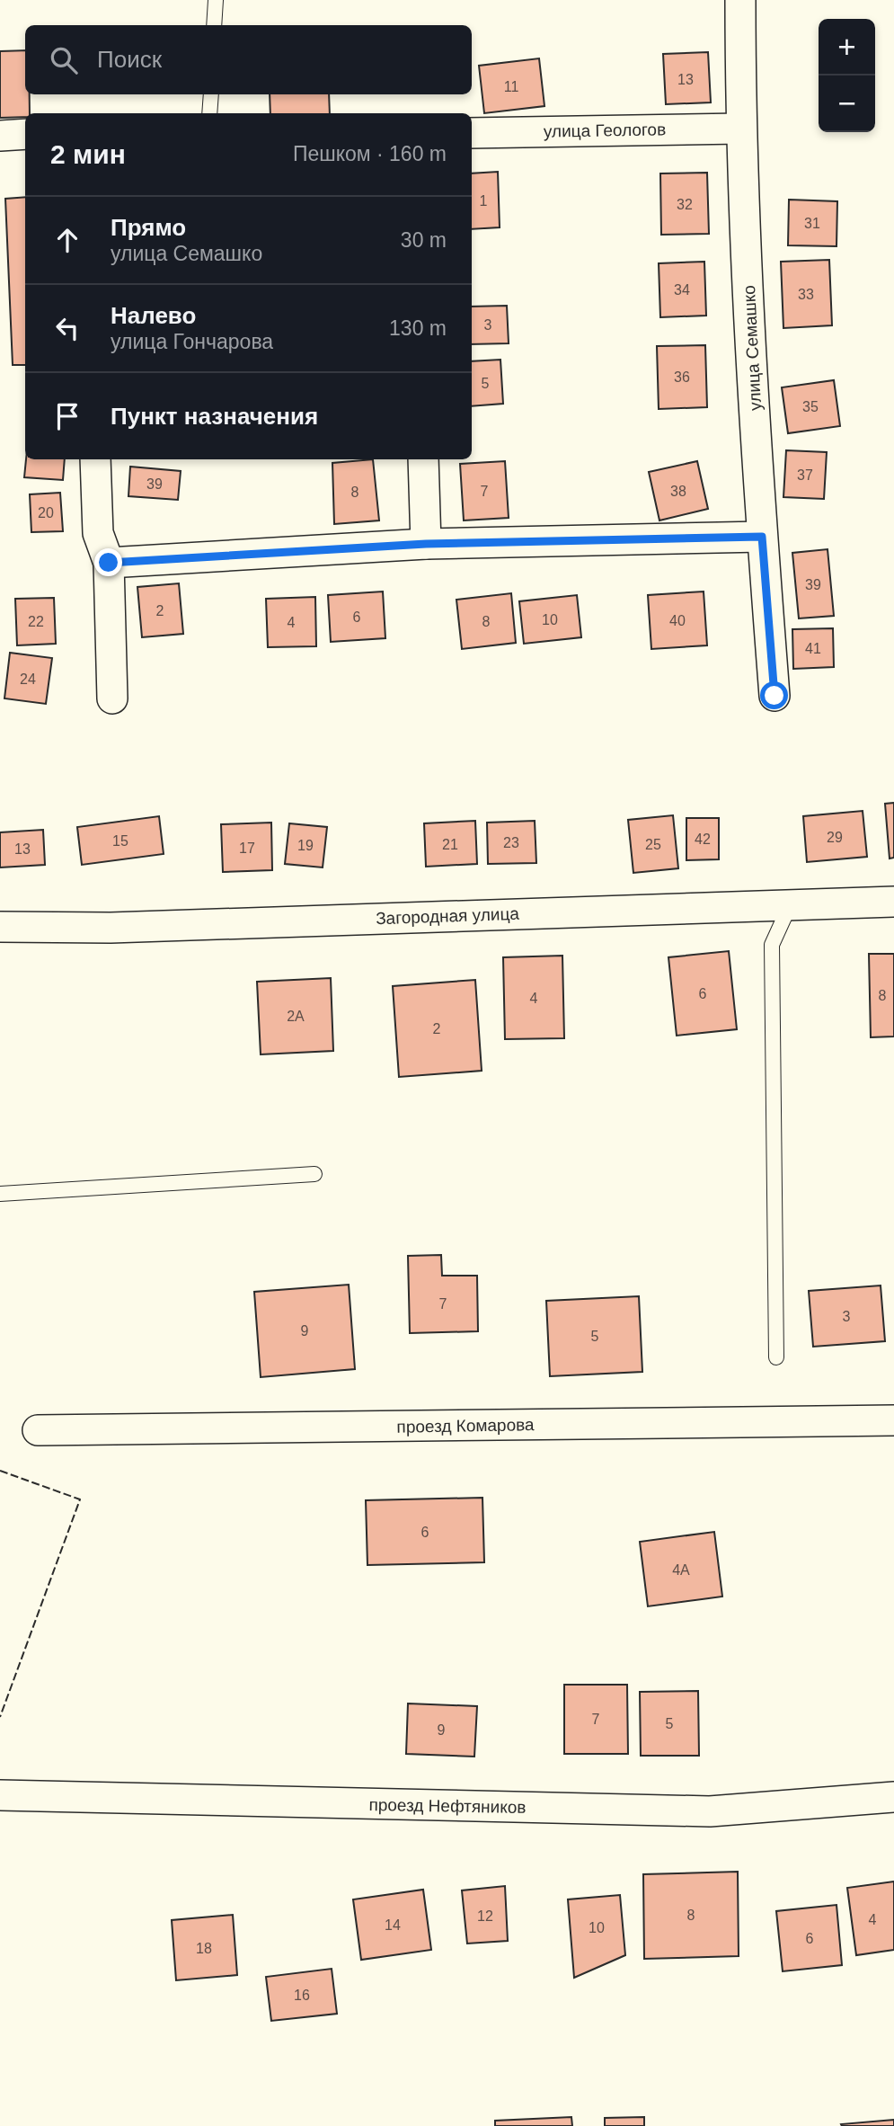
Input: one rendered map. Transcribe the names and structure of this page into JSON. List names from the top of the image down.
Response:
{
  "streets": {
    "street": [
      "улица Геологов",
      "улица Семашко",
      "Загородная улица",
      "проезд Комарова",
      "проезд Нефтяников"
    ]
  },
  "crossings": [
    ["улица Геологов", "улица Семашко"]
  ],
  "house_numbers": [
    "13",
    "11",
    "1",
    "32",
    "31",
    "34",
    "33",
    "3",
    "36",
    "5",
    "35",
    "37",
    "39",
    "7",
    "38",
    "8",
    "20",
    "39",
    "2",
    "6",
    "10",
    "40",
    "22",
    "8",
    "4",
    "41",
    "24",
    "29",
    "42",
    "15",
    "23",
    "21",
    "25",
    "19",
    "17",
    "13",
    "6",
    "8",
    "4",
    "2А",
    "2",
    "7",
    "3",
    "9",
    "5",
    "6",
    "4А",
    "7",
    "5",
    "9",
    "8",
    "12",
    "4",
    "14",
    "10",
    "6",
    "18",
    "16"
  ],
  "page": {
    "map_buttons": ["+", "−"],
    "search": "Поиск",
    "heading": ["2 мин", "Пешком · 160 m"],
    "list": [
      ["Прямо", "улица Семашко", "30 m"],
      ["Налево", "улица Гончарова", "130 m"],
      "Пункт назначения"
    ]
  }
}
